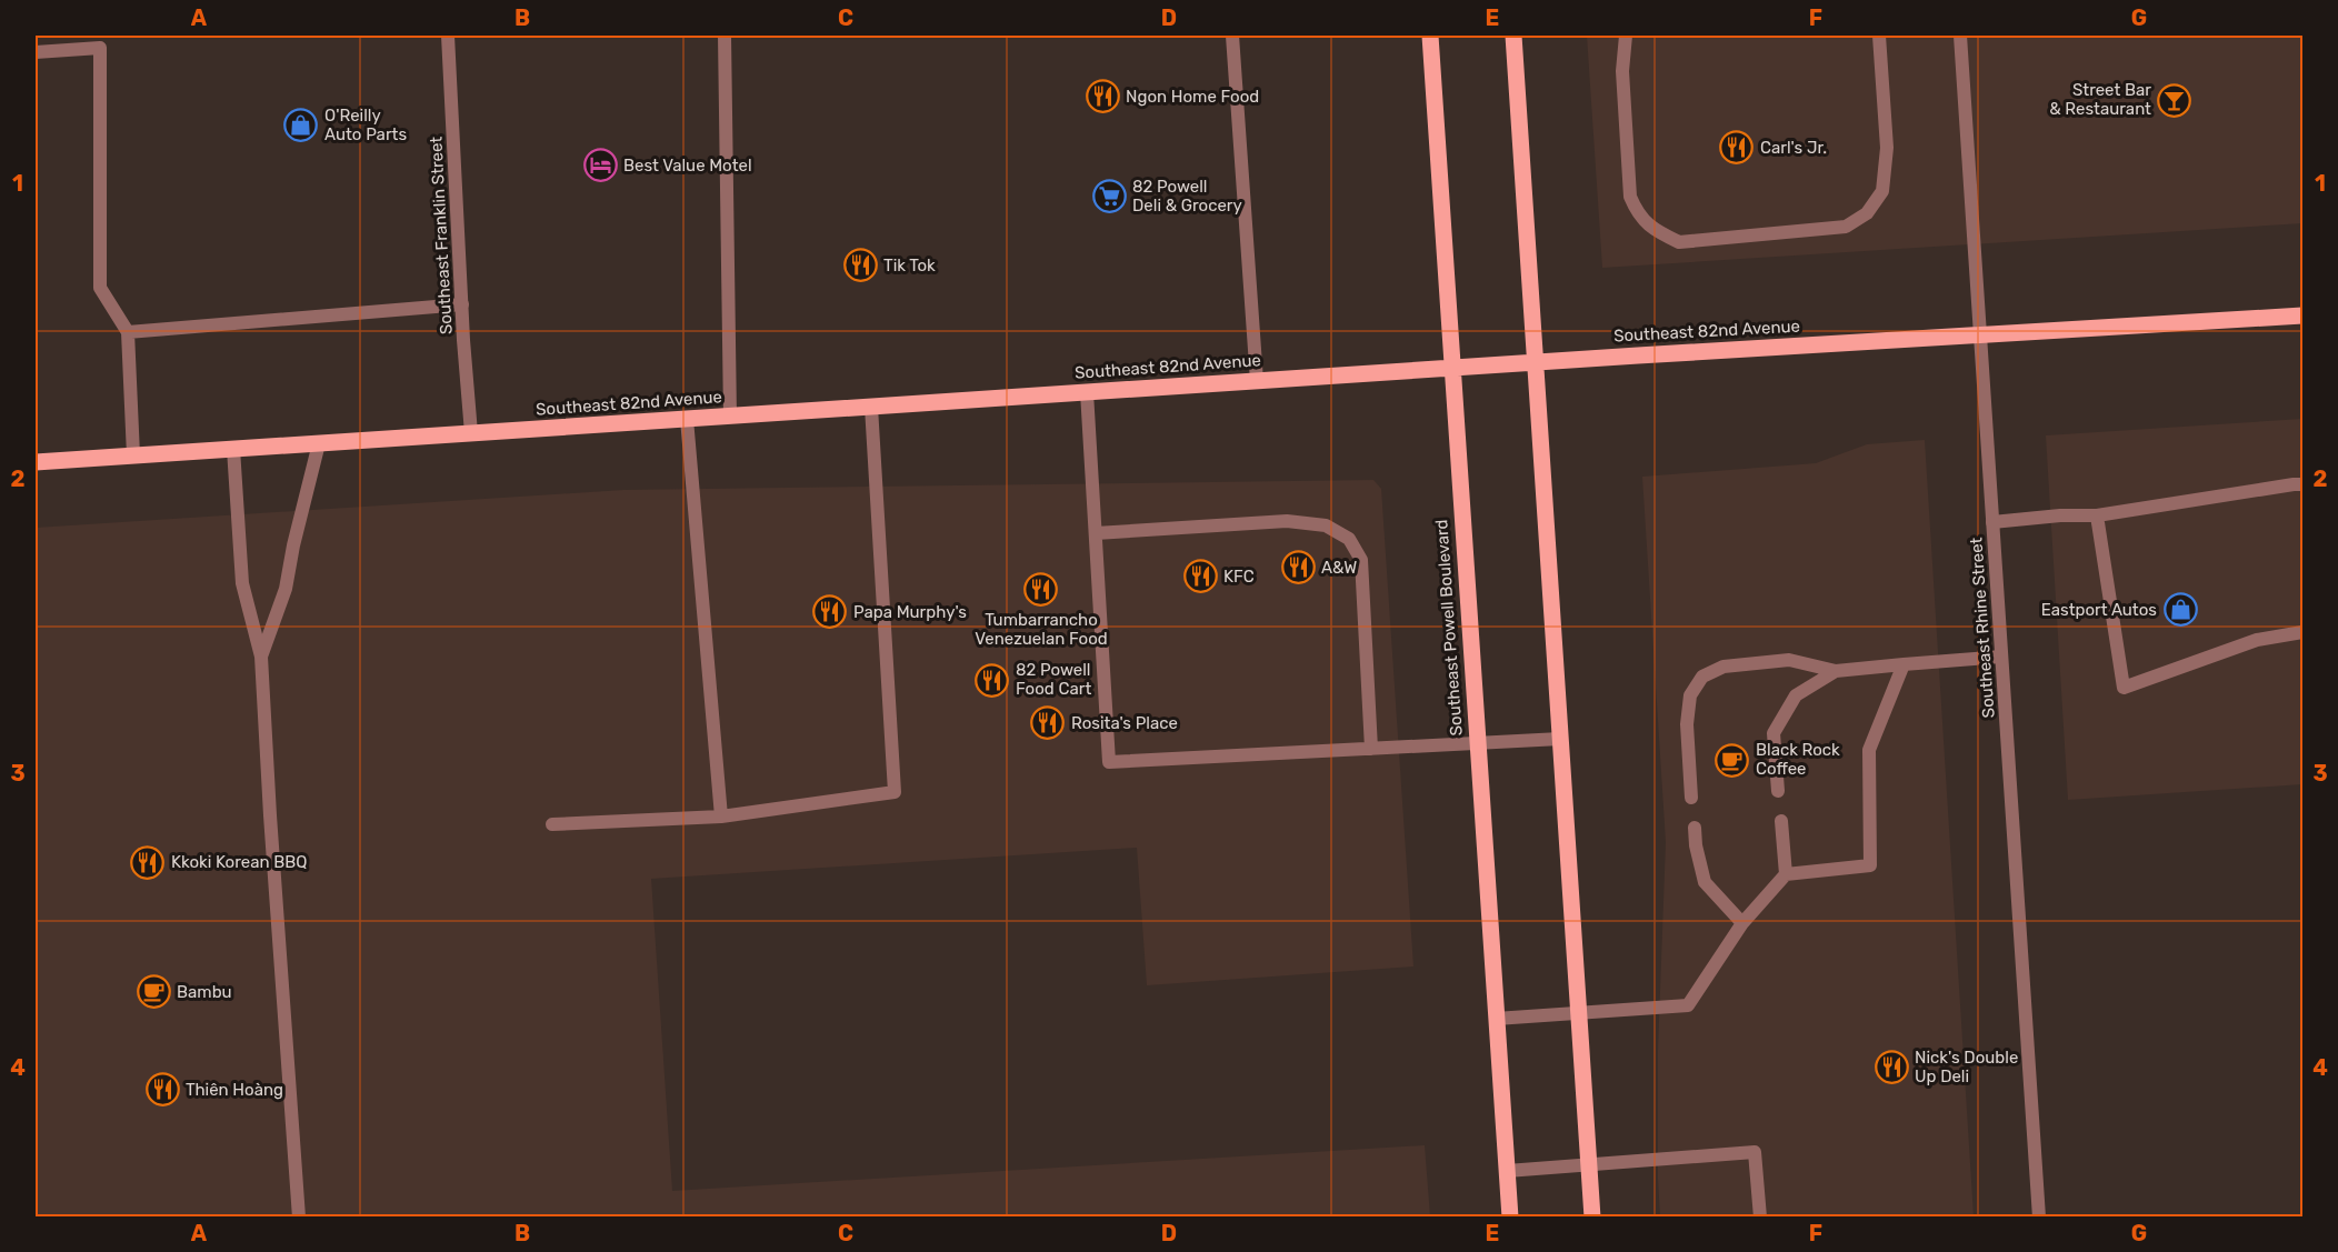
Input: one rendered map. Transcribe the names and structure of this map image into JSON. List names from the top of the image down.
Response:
{
  "streets": {
    "main road": ["Southeast 82nd Avenue", "Southeast Powell Boulevard"],
    "street": ["Southeast Franklin Street", "Southeast Rhine Street"]
  },
  "crossings": [
    ["Southeast Franklin Street", "Southeast 82nd Avenue"],
    ["Southeast 82nd Avenue", "Southeast Powell Boulevard"],
    ["Southeast 82nd Avenue", "Southeast Rhine Street"]
  ],
  "places": {
    "restaurant": [
      "Ngon Home Food",
      "Carl's Jr.",
      "Tik Tok",
      "A&W",
      "KFC",
      "Tumbarrancho Venezuelan Food",
      "Papa Murphy's",
      "82 Powell Food Cart",
      "Rosita's Place",
      "Kkoki Korean BBQ",
      "Nick's Double Up Deli",
      "Thiên Hoàng"
    ],
    "bar": ["Street Bar & Restaurant"],
    "shop": ["O'Reilly Auto Parts", "Eastport Autos"],
    "hotel": ["Best Value Motel"],
    "supermarket": ["82 Powell Deli & Grocery"],
    "cafe": ["Black Rock Coffee", "Bambu"]
  },
  "grid": {
    "columns": [
      "A",
      "B",
      "C",
      "D",
      "E",
      "F",
      "G"
    ],
    "rows": [
      "1",
      "2",
      "3",
      "4"
    ]
  }
}
